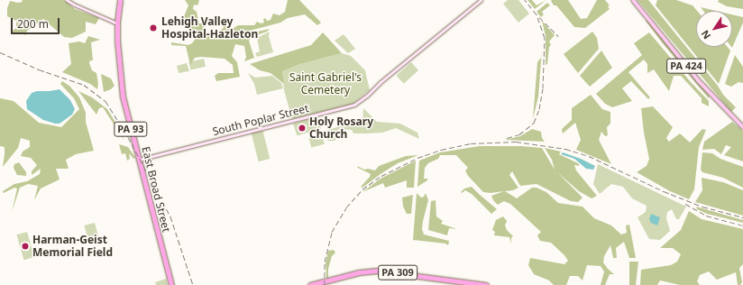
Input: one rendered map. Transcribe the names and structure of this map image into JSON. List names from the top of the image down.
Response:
{
  "streets": {
    "highway": ["PA 93", "East Broad Street", "PA 309"],
    "main road": ["PA 424", "South Poplar Street"]
  },
  "crossings": [
    ["South Poplar Street", "East Broad Street"]
  ],
  "parks": ["Saint Gabriel's Cemetery"],
  "places": ["Lehigh Valley Hospital-Hazleton", "Holy Rosary Church", "Harman-Geist Memorial Field"],
  "scale_bar": "200 m",
  "north": "bottom left"
}
